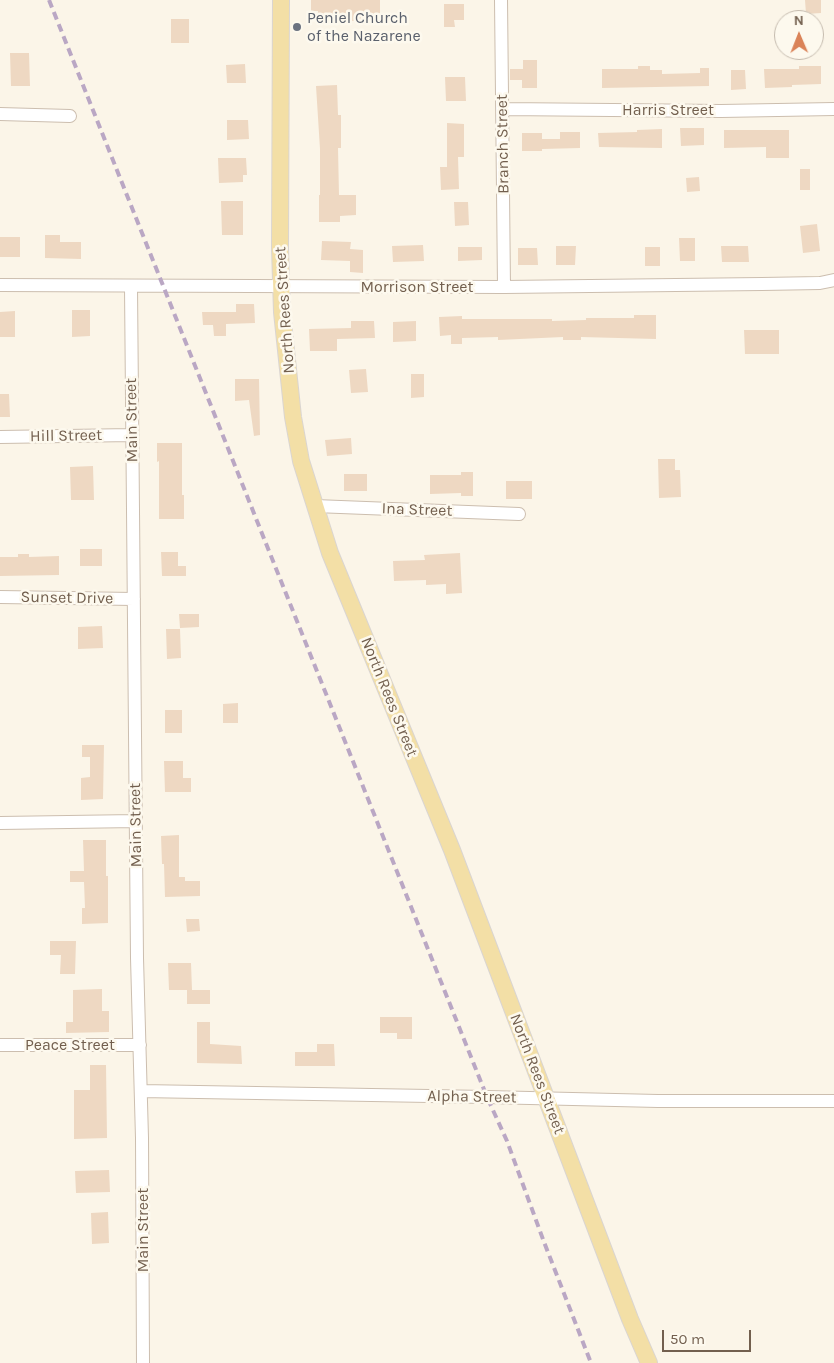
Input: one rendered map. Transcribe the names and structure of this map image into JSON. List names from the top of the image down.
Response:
{
  "streets": {
    "main road": ["North Rees Street"],
    "street": [
      "Harris Street",
      "Branch Street",
      "Morrison Street",
      "Main Street",
      "Hill Street",
      "Ina Street",
      "Sunset Drive",
      "Peace Street",
      "Alpha Street"
    ]
  },
  "crossings": [
    ["Harris Street", "Branch Street"],
    ["Branch Street", "Morrison Street"],
    ["Morrison Street", "North Rees Street"],
    ["Morrison Street", "Main Street"],
    ["North Rees Street", "Ina Street"],
    ["North Rees Street", "Alpha Street"],
    ["Main Street", "Hill Street"],
    ["Main Street", "Sunset Drive"],
    ["Main Street", "Peace Street"],
    ["Main Street", "Alpha Street"]
  ],
  "places": ["Peniel Church of the Nazarene"],
  "scale_bar": "50 m",
  "north": "top"
}
